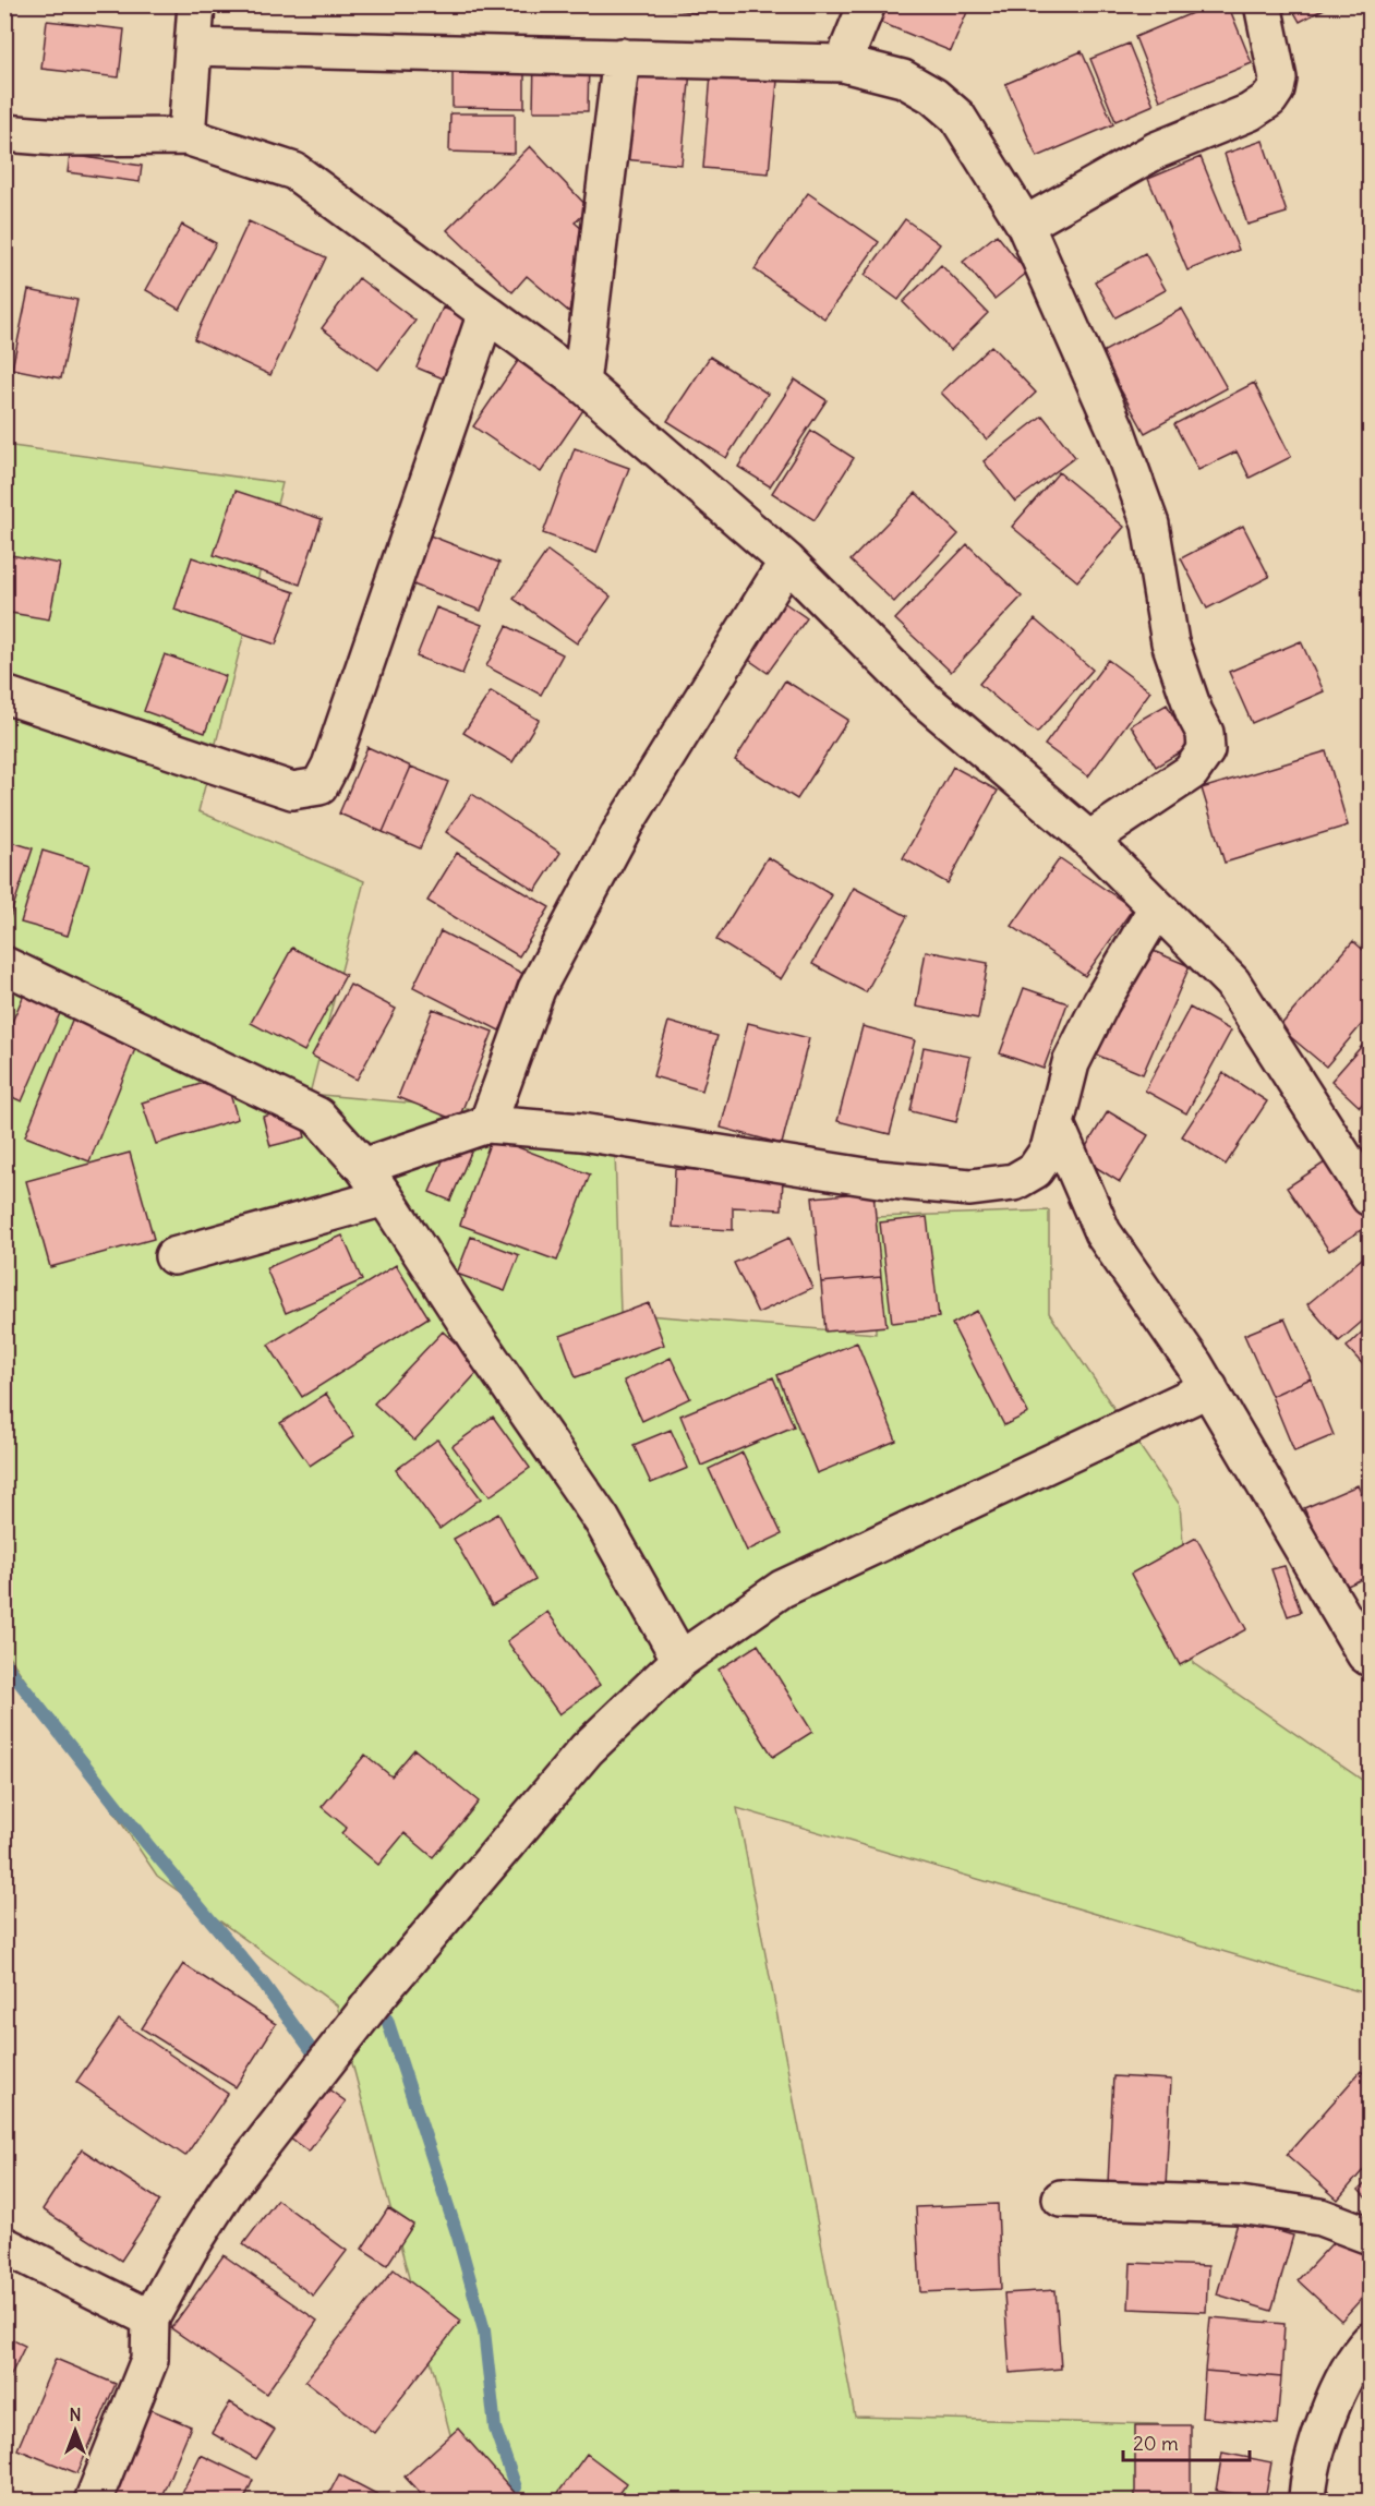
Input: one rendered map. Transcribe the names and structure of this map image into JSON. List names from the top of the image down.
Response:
{
  "scale_bar": "20 m",
  "north": "top"
}
